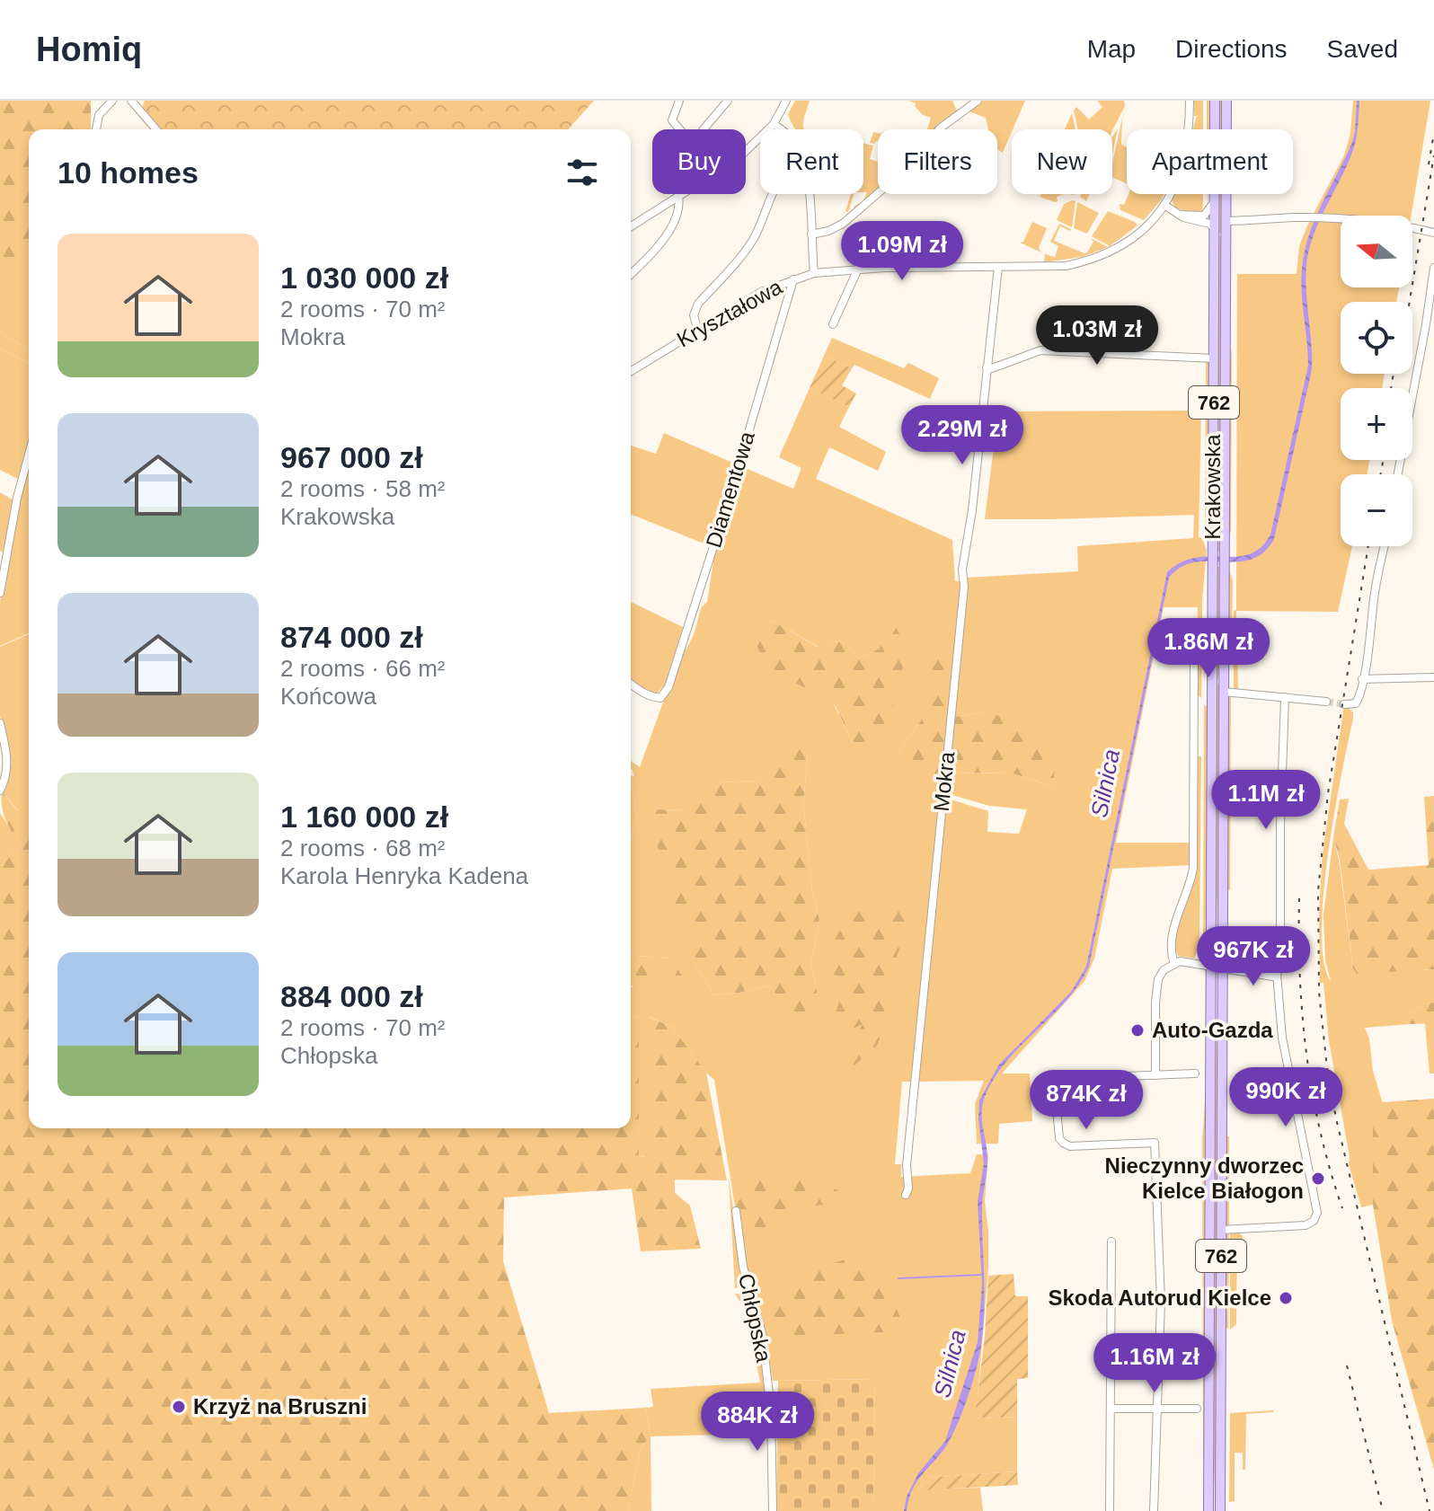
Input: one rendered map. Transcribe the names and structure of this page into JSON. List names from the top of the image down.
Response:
{
  "streets": {
    "main road": ["762", "Krakowska"],
    "street": [
      "Kryształowa",
      "Diamentowa",
      "Mokra",
      "Chłopska"
    ]
  },
  "crossings": [
    ["Kryształowa", "Diamentowa"],
    ["Kryształowa", "Mokra"]
  ],
  "water": ["Silnica"],
  "places": [
    "Auto-Gazda",
    "Nieczynny dworzec Kielce Białogon",
    "Skoda Autorud Kielce",
    "Krzyż na Bruszni"
  ],
  "north": "left",
  "page": {
    "header": "Homiq",
    "nav": ["Map", "Directions", "Saved"],
    "chip": [
      "Buy",
      "Rent",
      "Filters",
      "New",
      "Apartment"
    ],
    "heading": "10 homes",
    "map_buttons": ["+", "−"],
    "list": [
      {
        "name": "1 030 000 zł",
        "note": "2 rooms · 70 m² · Mokra"
      },
      {
        "name": "967 000 zł",
        "note": "2 rooms · 58 m² · Krakowska"
      },
      {
        "name": "874 000 zł",
        "note": "2 rooms · 66 m² · Końcowa"
      },
      {
        "name": "1 160 000 zł",
        "note": "2 rooms · 68 m² · Karola Henryka Kadena"
      },
      {
        "name": "884 000 zł",
        "note": "2 rooms · 70 m² · Chłopska"
      }
    ],
    "price": [
      "1.09M zł",
      "1.03M zł",
      "2.29M zł",
      "1.86M zł",
      "1.1M zł",
      "967K zł",
      "990K zł",
      "874K zł",
      "1.16M zł",
      "884K zł"
    ]
  }
}
